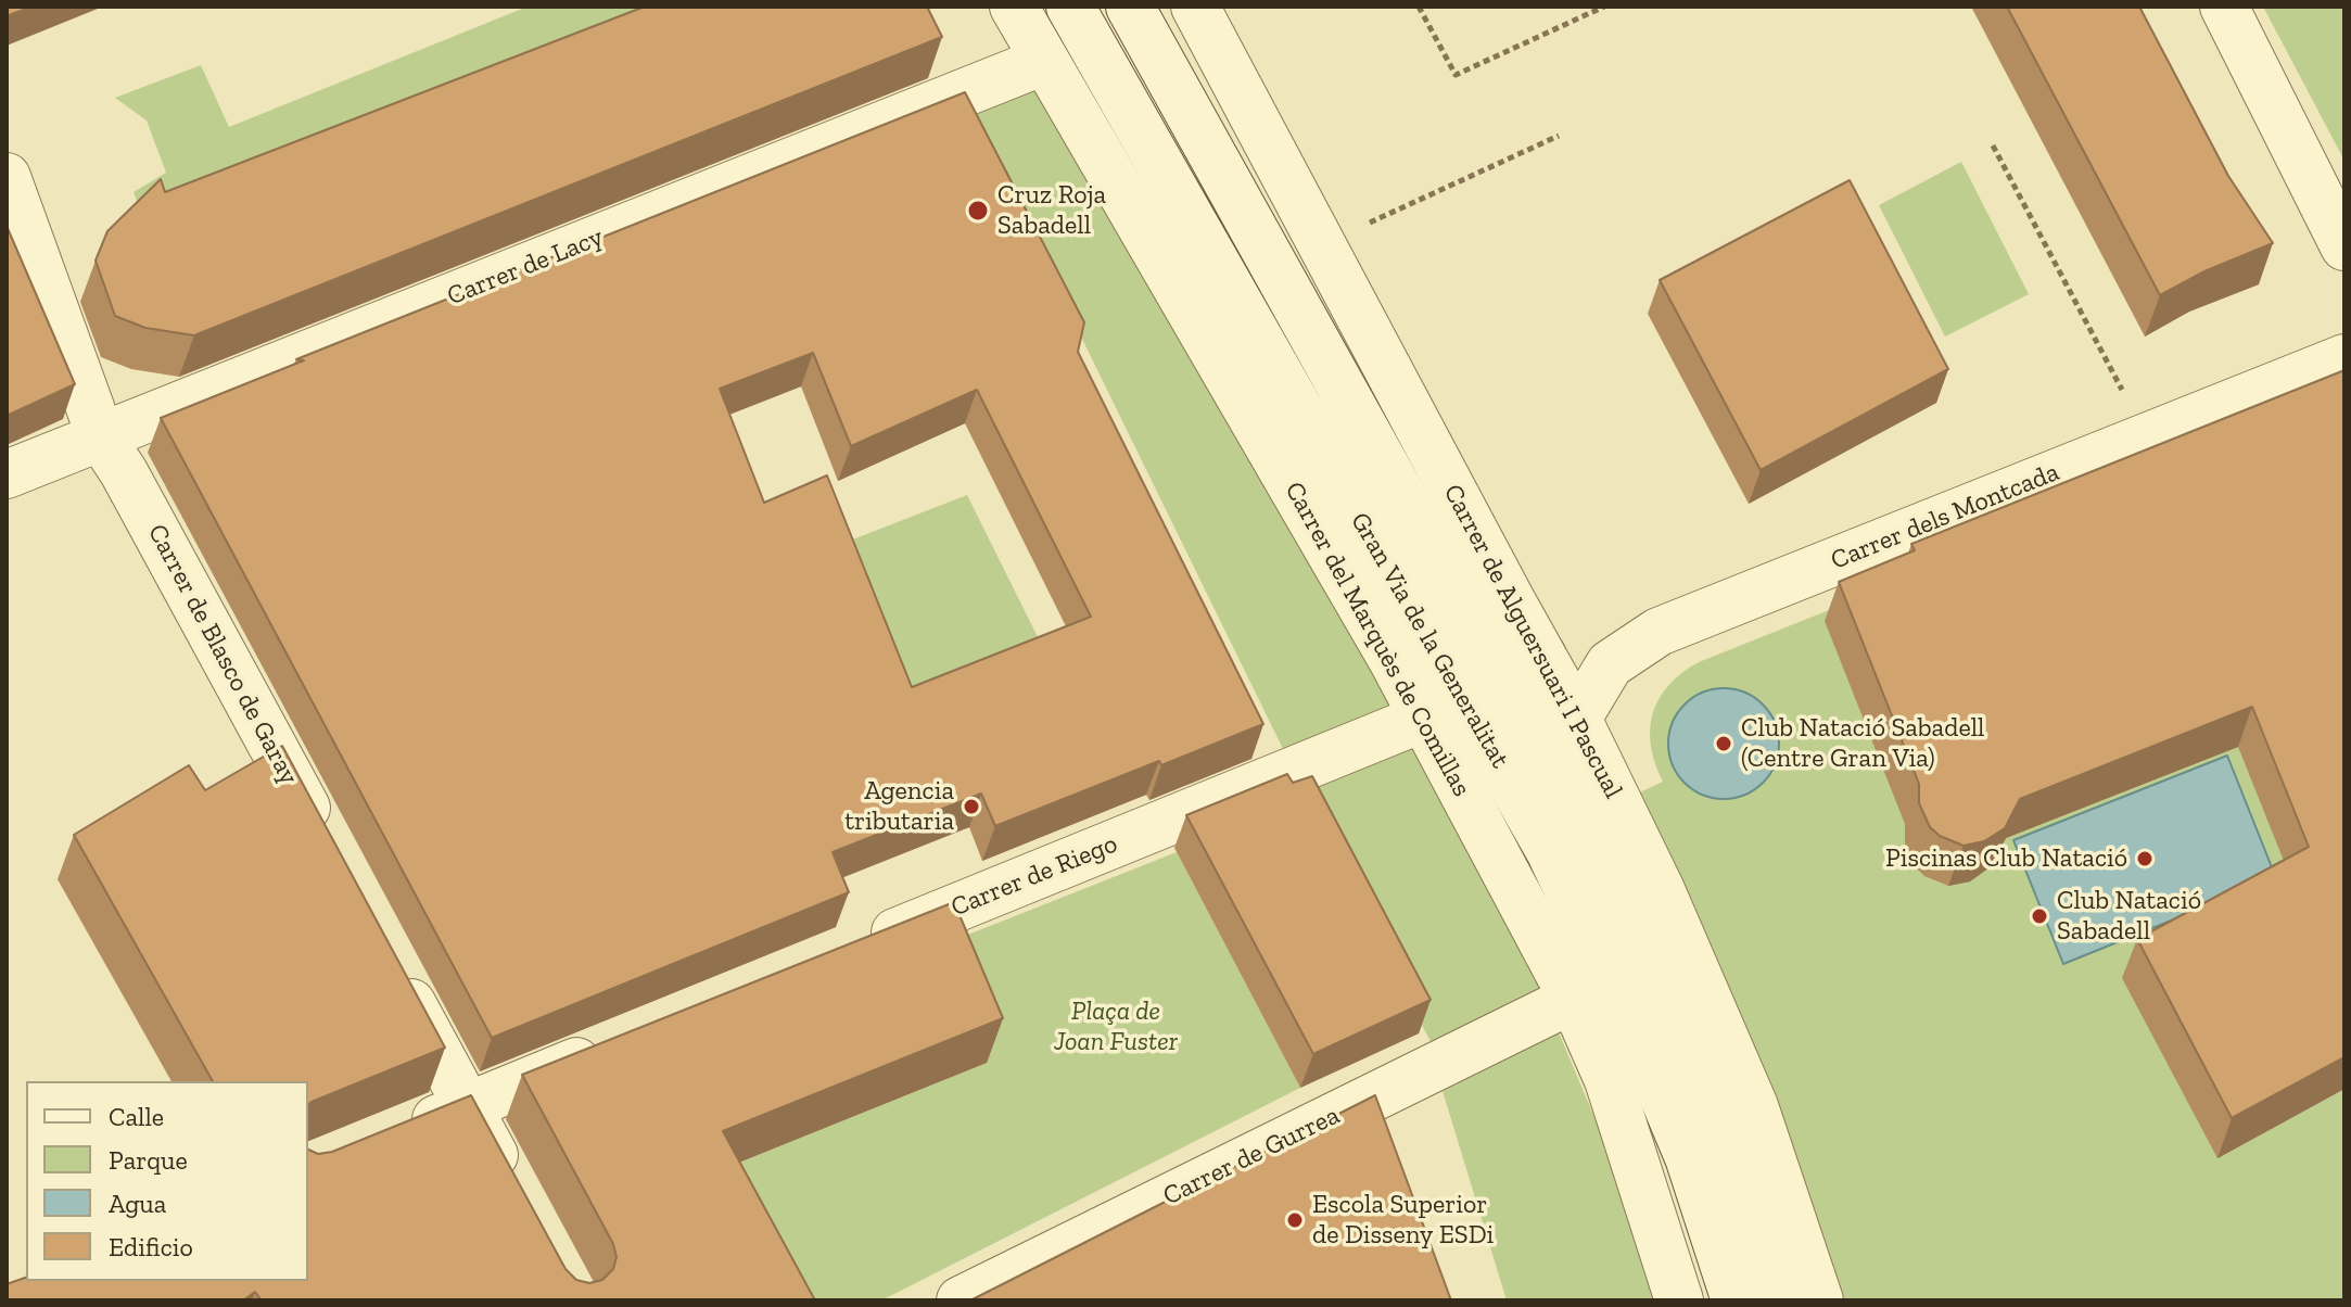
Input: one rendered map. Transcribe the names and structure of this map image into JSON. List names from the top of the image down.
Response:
{
  "streets": {
    "street": [
      "Carrer de Lacy",
      "Carrer dels Montcada",
      "Carrer del Marquès de Comillas",
      "Gran Via de la Generalitat",
      "Carrer de Alguersuari I Pascual",
      "Carrer de Blasco de Garay",
      "Carrer de Riego",
      "Carrer de Gurrea"
    ]
  },
  "crossings": [
    ["Carrer de Lacy", "Carrer del Marquès de Comillas"],
    ["Carrer de Lacy", "Carrer de Blasco de Garay"],
    ["Carrer dels Montcada", "Gran Via de la Generalitat"],
    ["Carrer dels Montcada", "Carrer de Alguersuari I Pascual"],
    ["Carrer del Marquès de Comillas", "Gran Via de la Generalitat"],
    ["Carrer del Marquès de Comillas", "Carrer de Riego"],
    ["Carrer del Marquès de Comillas", "Carrer de Gurrea"],
    ["Gran Via de la Generalitat", "Carrer de Alguersuari I Pascual"],
    ["Gran Via de la Generalitat", "Carrer de Gurrea"]
  ],
  "parks": ["Plaça de Joan Fuster"],
  "places": [
    "Cruz Roja Sabadell",
    "Club Natació Sabadell (Centre Gran Via)",
    "Agencia tributaria",
    "Piscinas Club Natació",
    "Club Natació Sabadell",
    "Escola Superior de Disseny ESDi"
  ],
  "legend": [
    "Calle",
    "Parque",
    "Agua",
    "Edificio"
  ]
}
